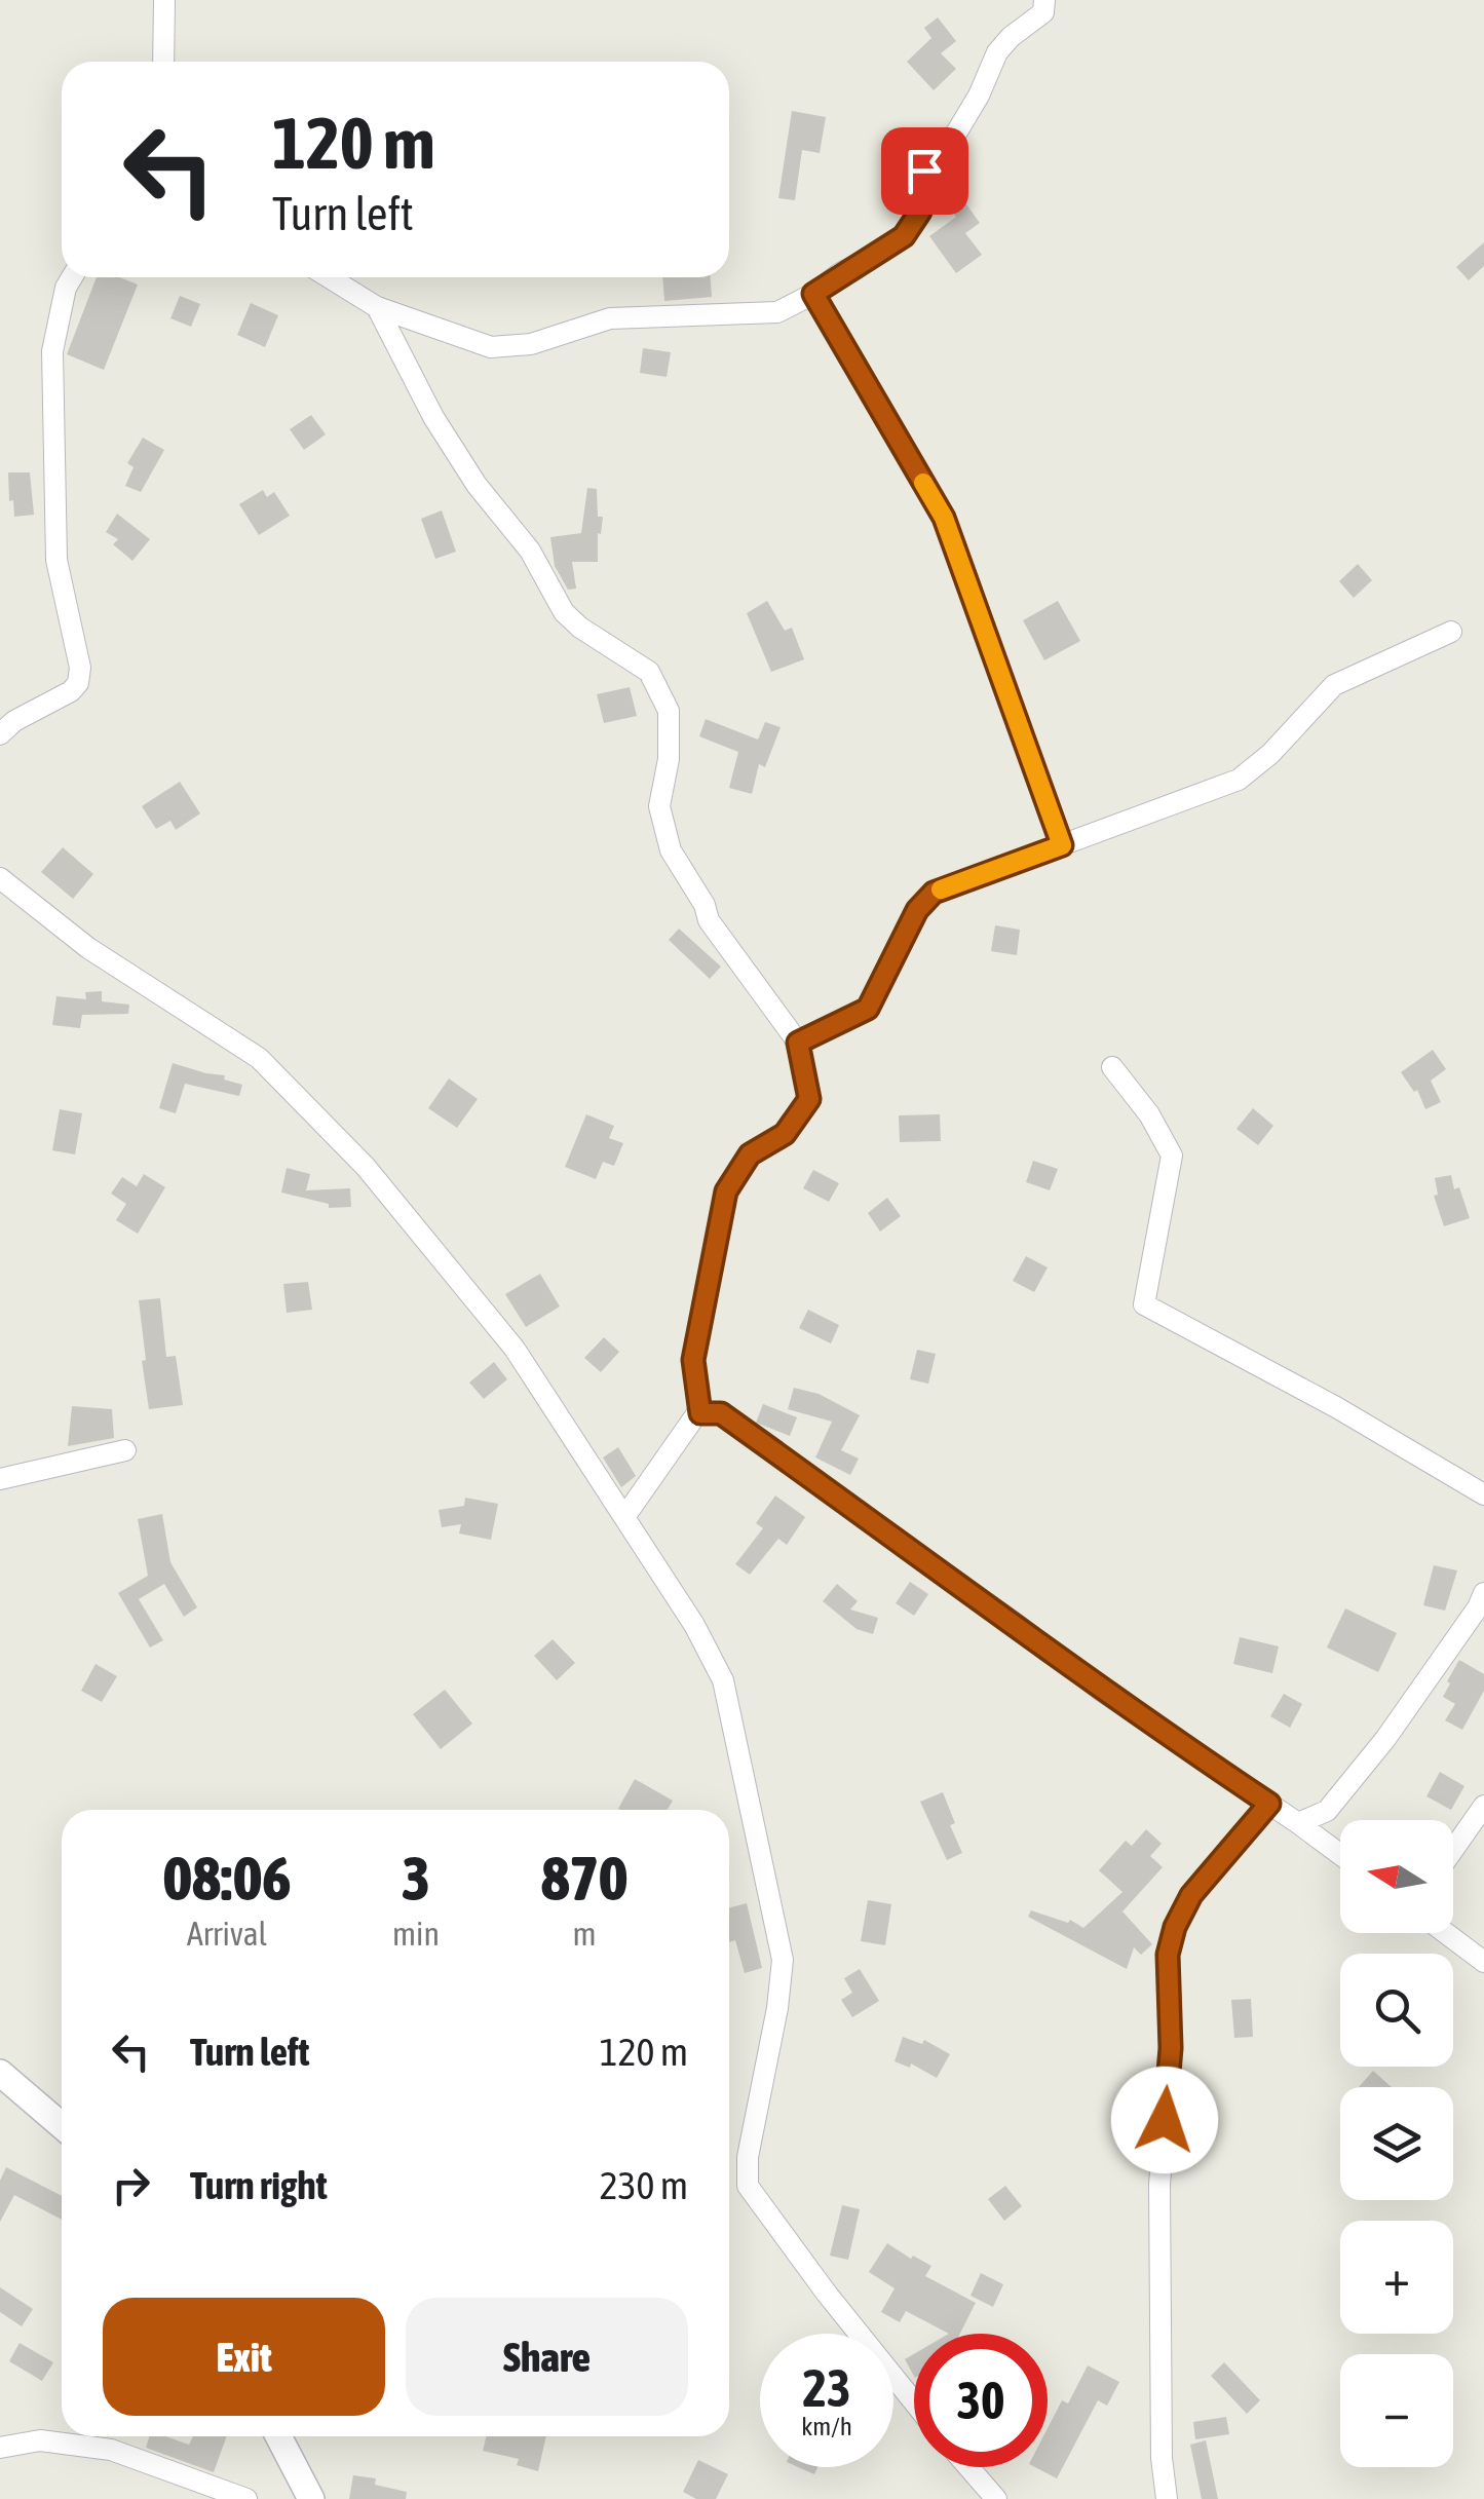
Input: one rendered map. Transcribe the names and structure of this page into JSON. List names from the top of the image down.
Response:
{
  "north": "left",
  "page": {
    "turn": ["120 m", "Turn left"],
    "eta": [
      "08:06",
      "Arrival",
      "3",
      "min",
      "870",
      "m"
    ],
    "map_buttons": ["+", "−"],
    "list": [
      {
        "name": "Turn left",
        "value": "120 m"
      },
      {
        "name": "Turn right",
        "value": "230 m"
      }
    ],
    "buttons": ["Exit", "Share"],
    "speed": "23 km/h",
    "limit": "30"
  }
}
